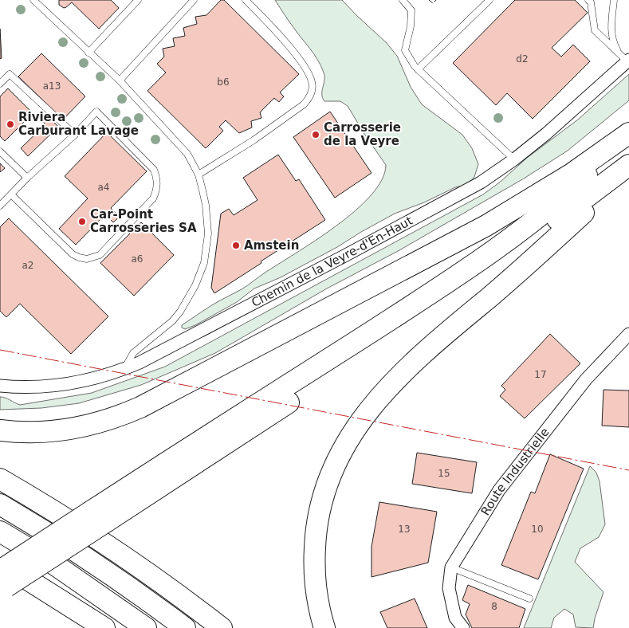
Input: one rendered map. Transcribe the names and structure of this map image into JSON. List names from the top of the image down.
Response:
{
  "streets": {
    "street": ["Chemin de la Veyre-d'En-Haut", "Route Industrielle"]
  },
  "places": [
    "Riviera Carburant Lavage",
    "Carrosserie de la Veyre",
    "Car-Point Carrosseries SA",
    "Amstein"
  ],
  "house_numbers": [
    "d2",
    "b6",
    "a13",
    "a4",
    "a6",
    "a2",
    "17",
    "15",
    "13",
    "10",
    "8"
  ]
}
